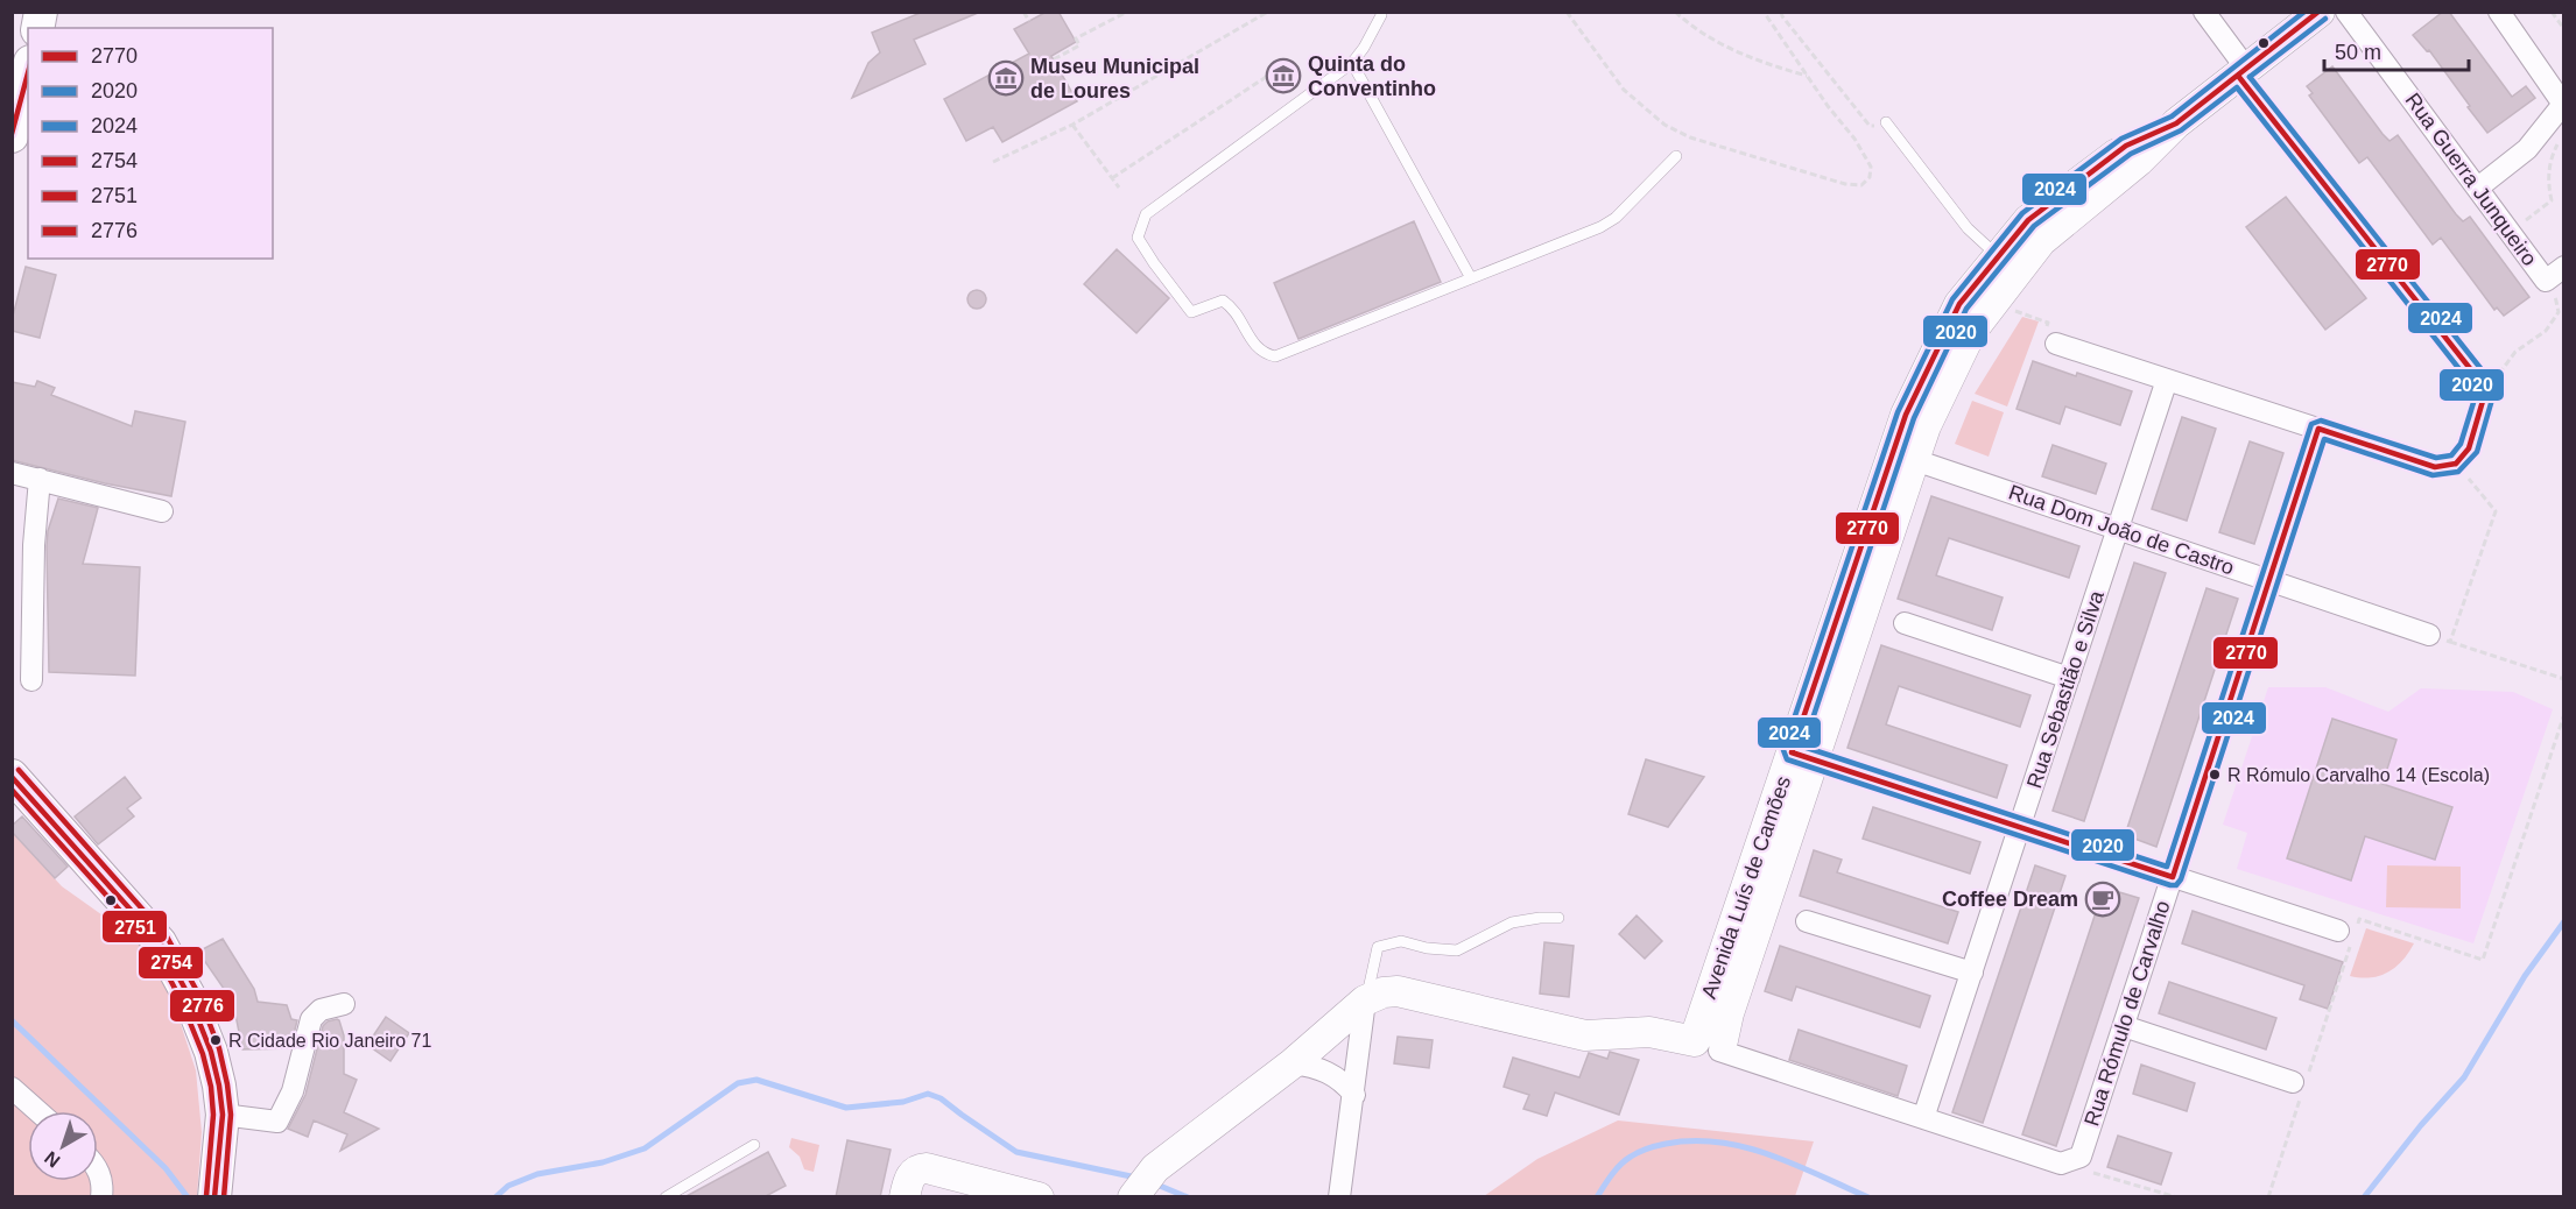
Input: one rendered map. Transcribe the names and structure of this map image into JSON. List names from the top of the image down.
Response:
{
  "streets": {
    "street": [
      "Rua Guerra Junqueiro",
      "Rua Dom João de Castro",
      "Rua Sebastião e Silva",
      "Avenida Luís de Camões",
      "Rua Rómulo de Carvalho"
    ]
  },
  "crossings": [
    ["Rua Dom João de Castro", "Rua Sebastião e Silva"],
    ["Rua Dom João de Castro", "Avenida Luís de Camões"],
    ["Rua Dom João de Castro", "Rua Rómulo de Carvalho"]
  ],
  "places": {
    "museum": ["Quinta do Conventinho", "Museu Municipal de Loures"],
    "other": ["R Rómulo Carvalho 14 (Escola)", "R Cidade Rio Janeiro 71"],
    "cafe": ["Coffee Dream"]
  },
  "lines": [
    "transit line 2770",
    "transit line 2024",
    "transit line 2020",
    "transit line 2754",
    "transit line 2776",
    "transit line 2751"
  ],
  "legend": [
    "2770",
    "2020",
    "2024",
    "2754",
    "2751",
    "2776"
  ],
  "scale_bar": "50 m",
  "north": "bottom left"
}
